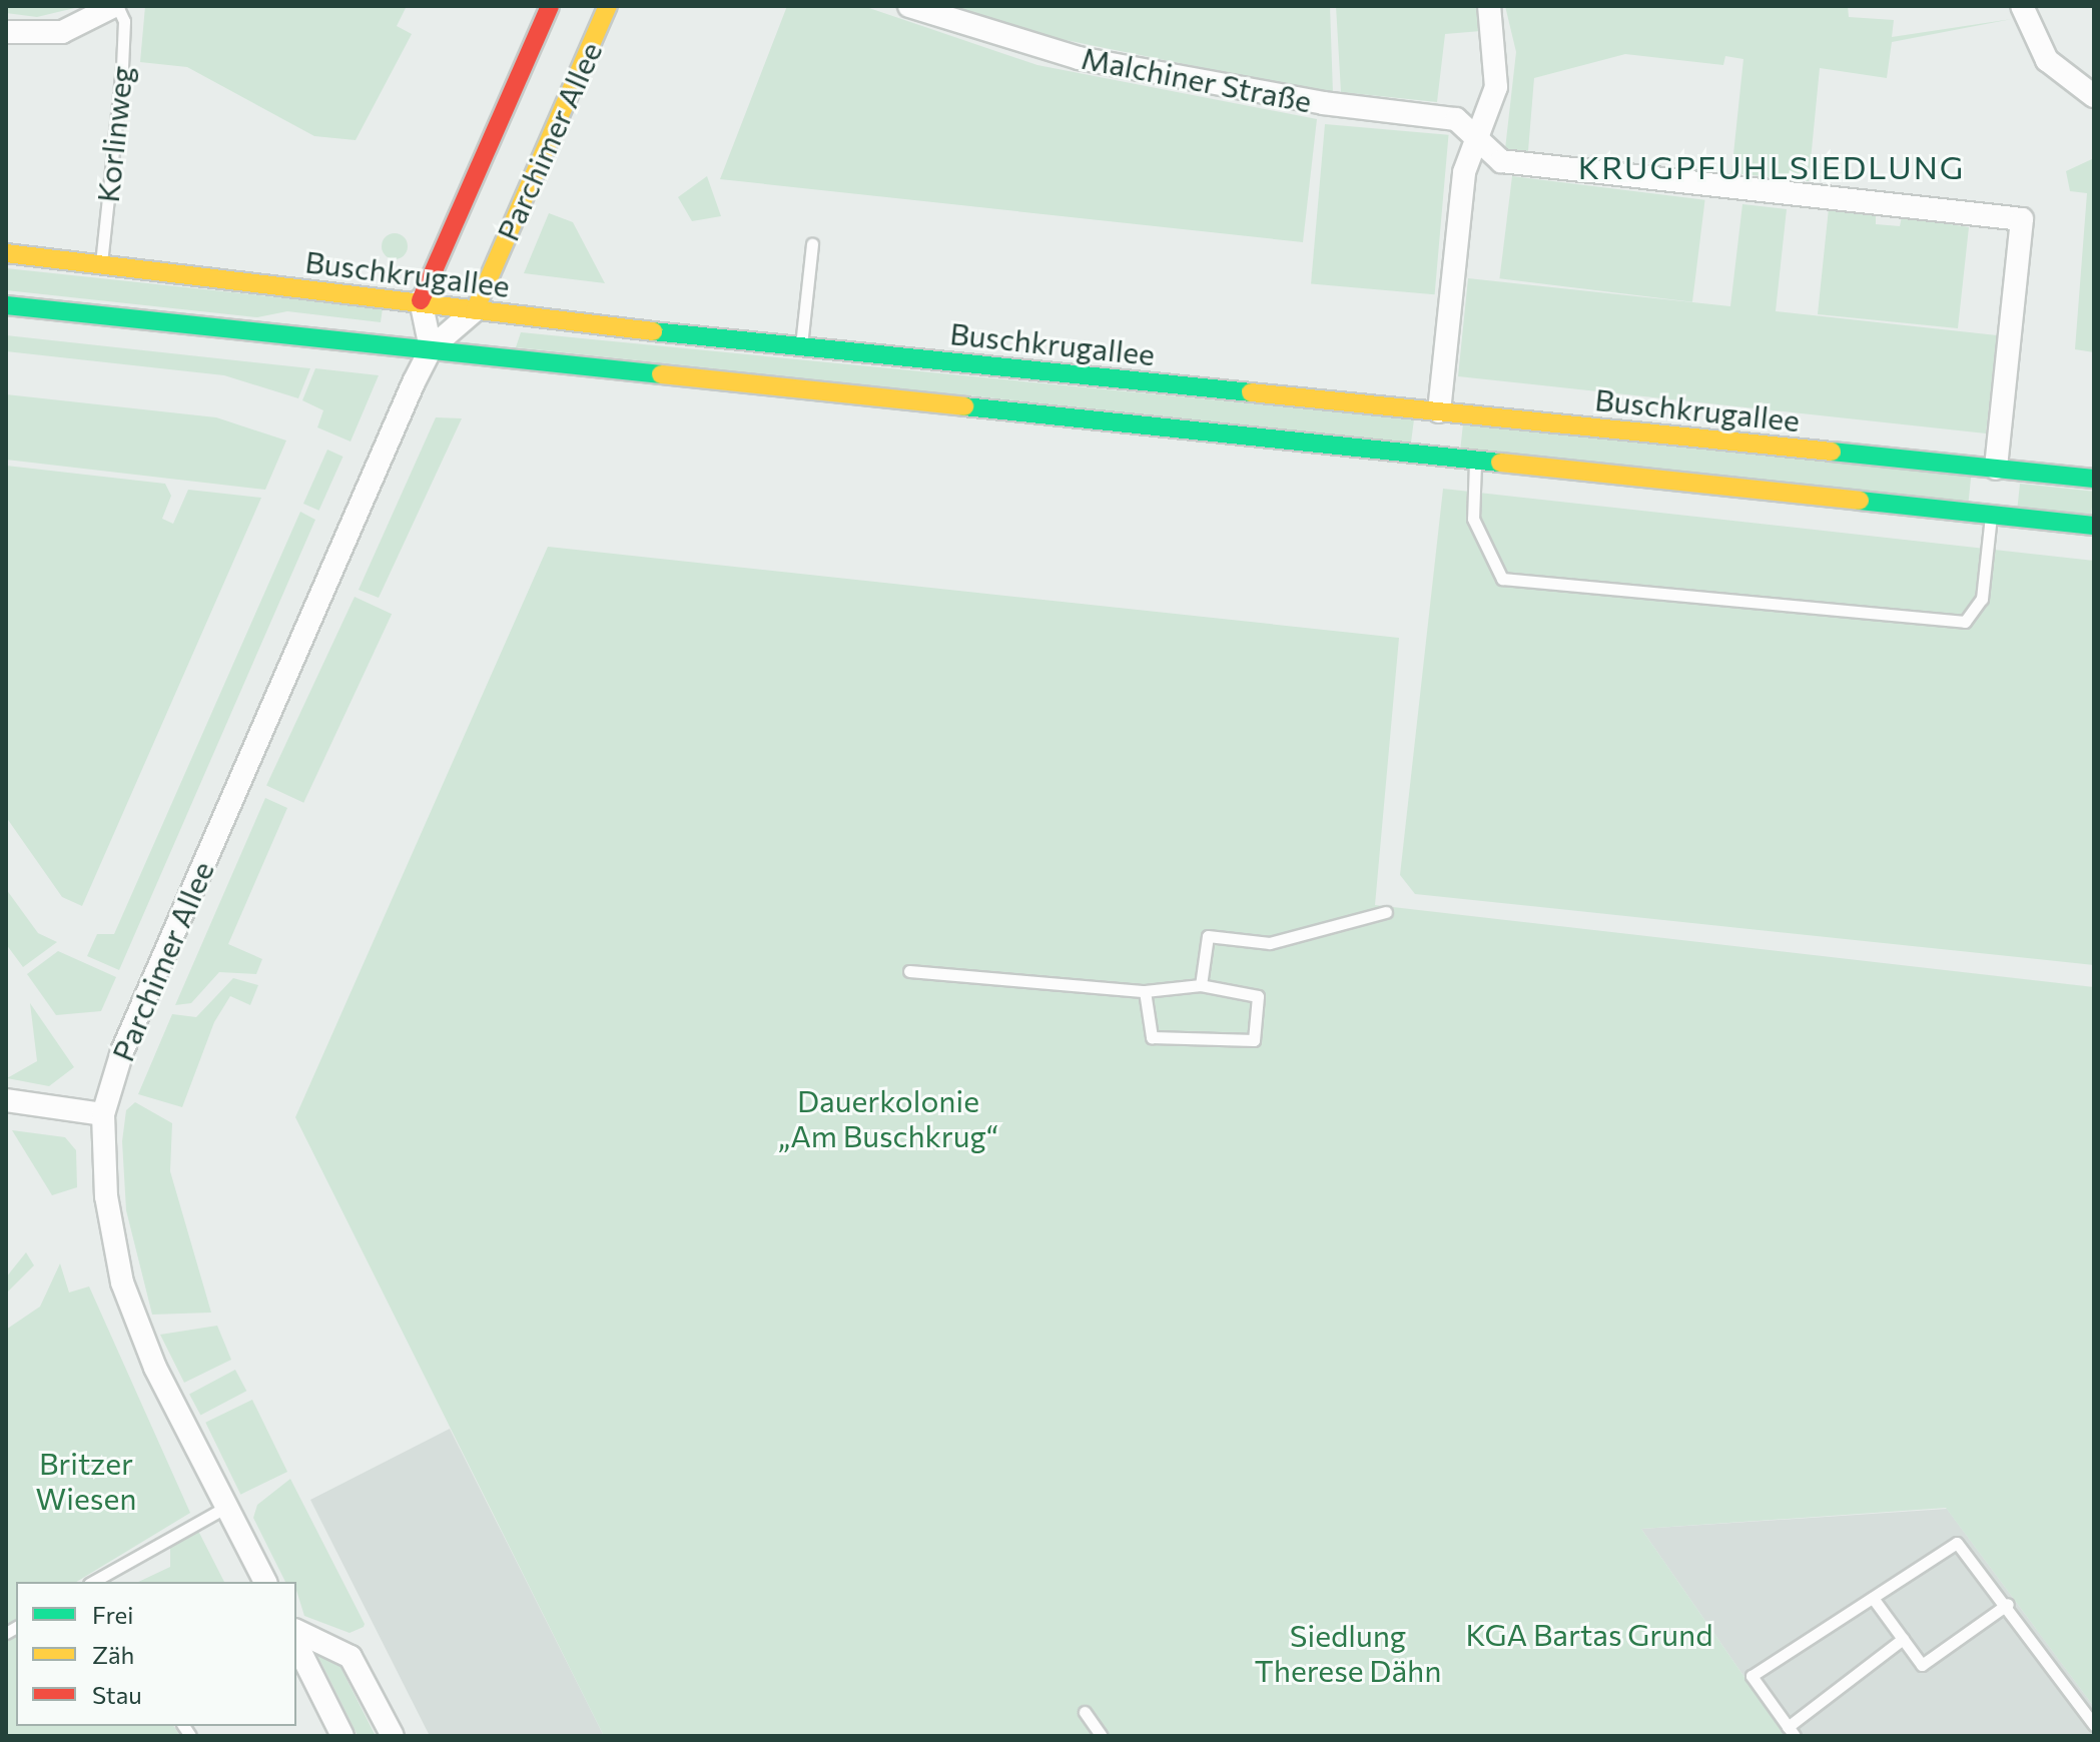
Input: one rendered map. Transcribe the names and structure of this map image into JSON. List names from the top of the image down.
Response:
{
  "streets": {
    "main road": ["Parchimer Allee", "Buschkrugallee"],
    "street": ["Malchiner Straße"],
    "lane": ["Korlinweg"]
  },
  "crossings": [
    ["Malchiner Straße", "Buschkrugallee"],
    ["Korlinweg", "Buschkrugallee"],
    ["Parchimer Allee", "Buschkrugallee"]
  ],
  "districts": ["KRUGPFUHLSIEDLUNG"],
  "parks": [
    "Dauerkolonie „Am Buschkrug“",
    "Britzer Wiesen",
    "KGA Bartas Grund",
    "Siedlung Therese Dähn"
  ],
  "legend": ["Frei", "Zäh", "Stau"]
}
